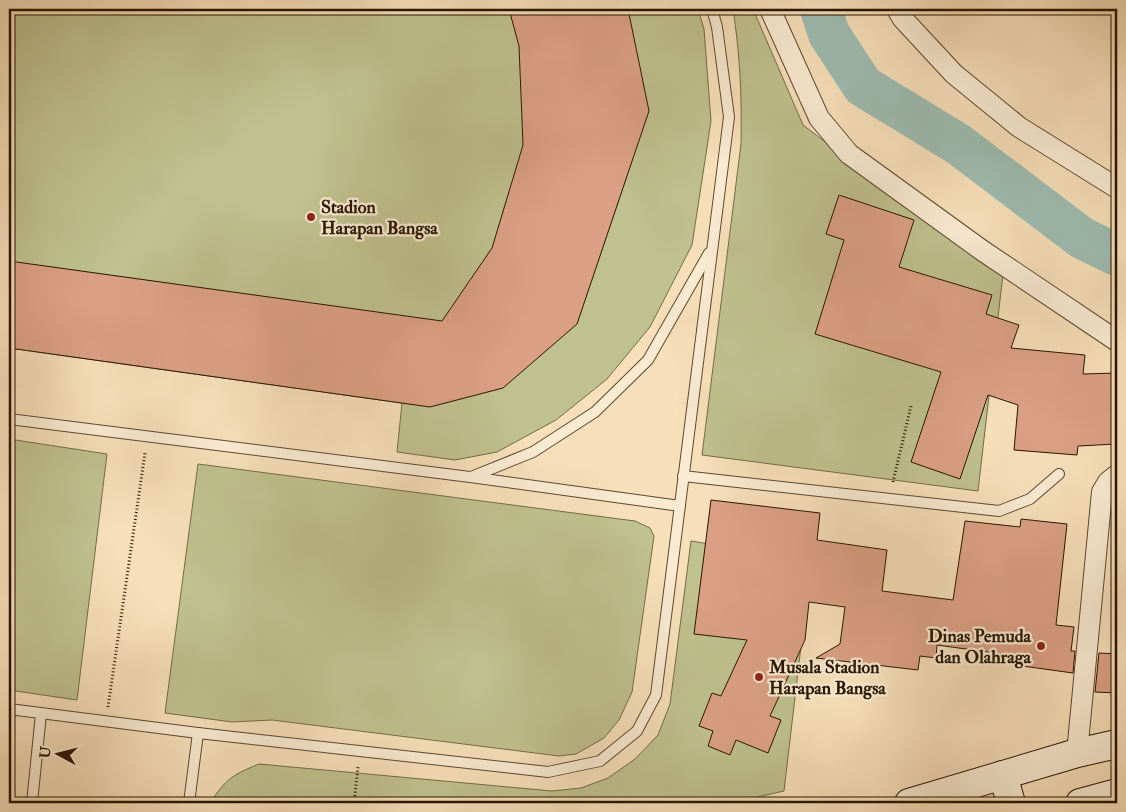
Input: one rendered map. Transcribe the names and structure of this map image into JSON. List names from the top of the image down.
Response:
{
  "places": ["Stadion Harapan Bangsa", "Dinas Pemuda dan Olahraga", "Musala Stadion Harapan Bangsa"],
  "north": "left"
}
